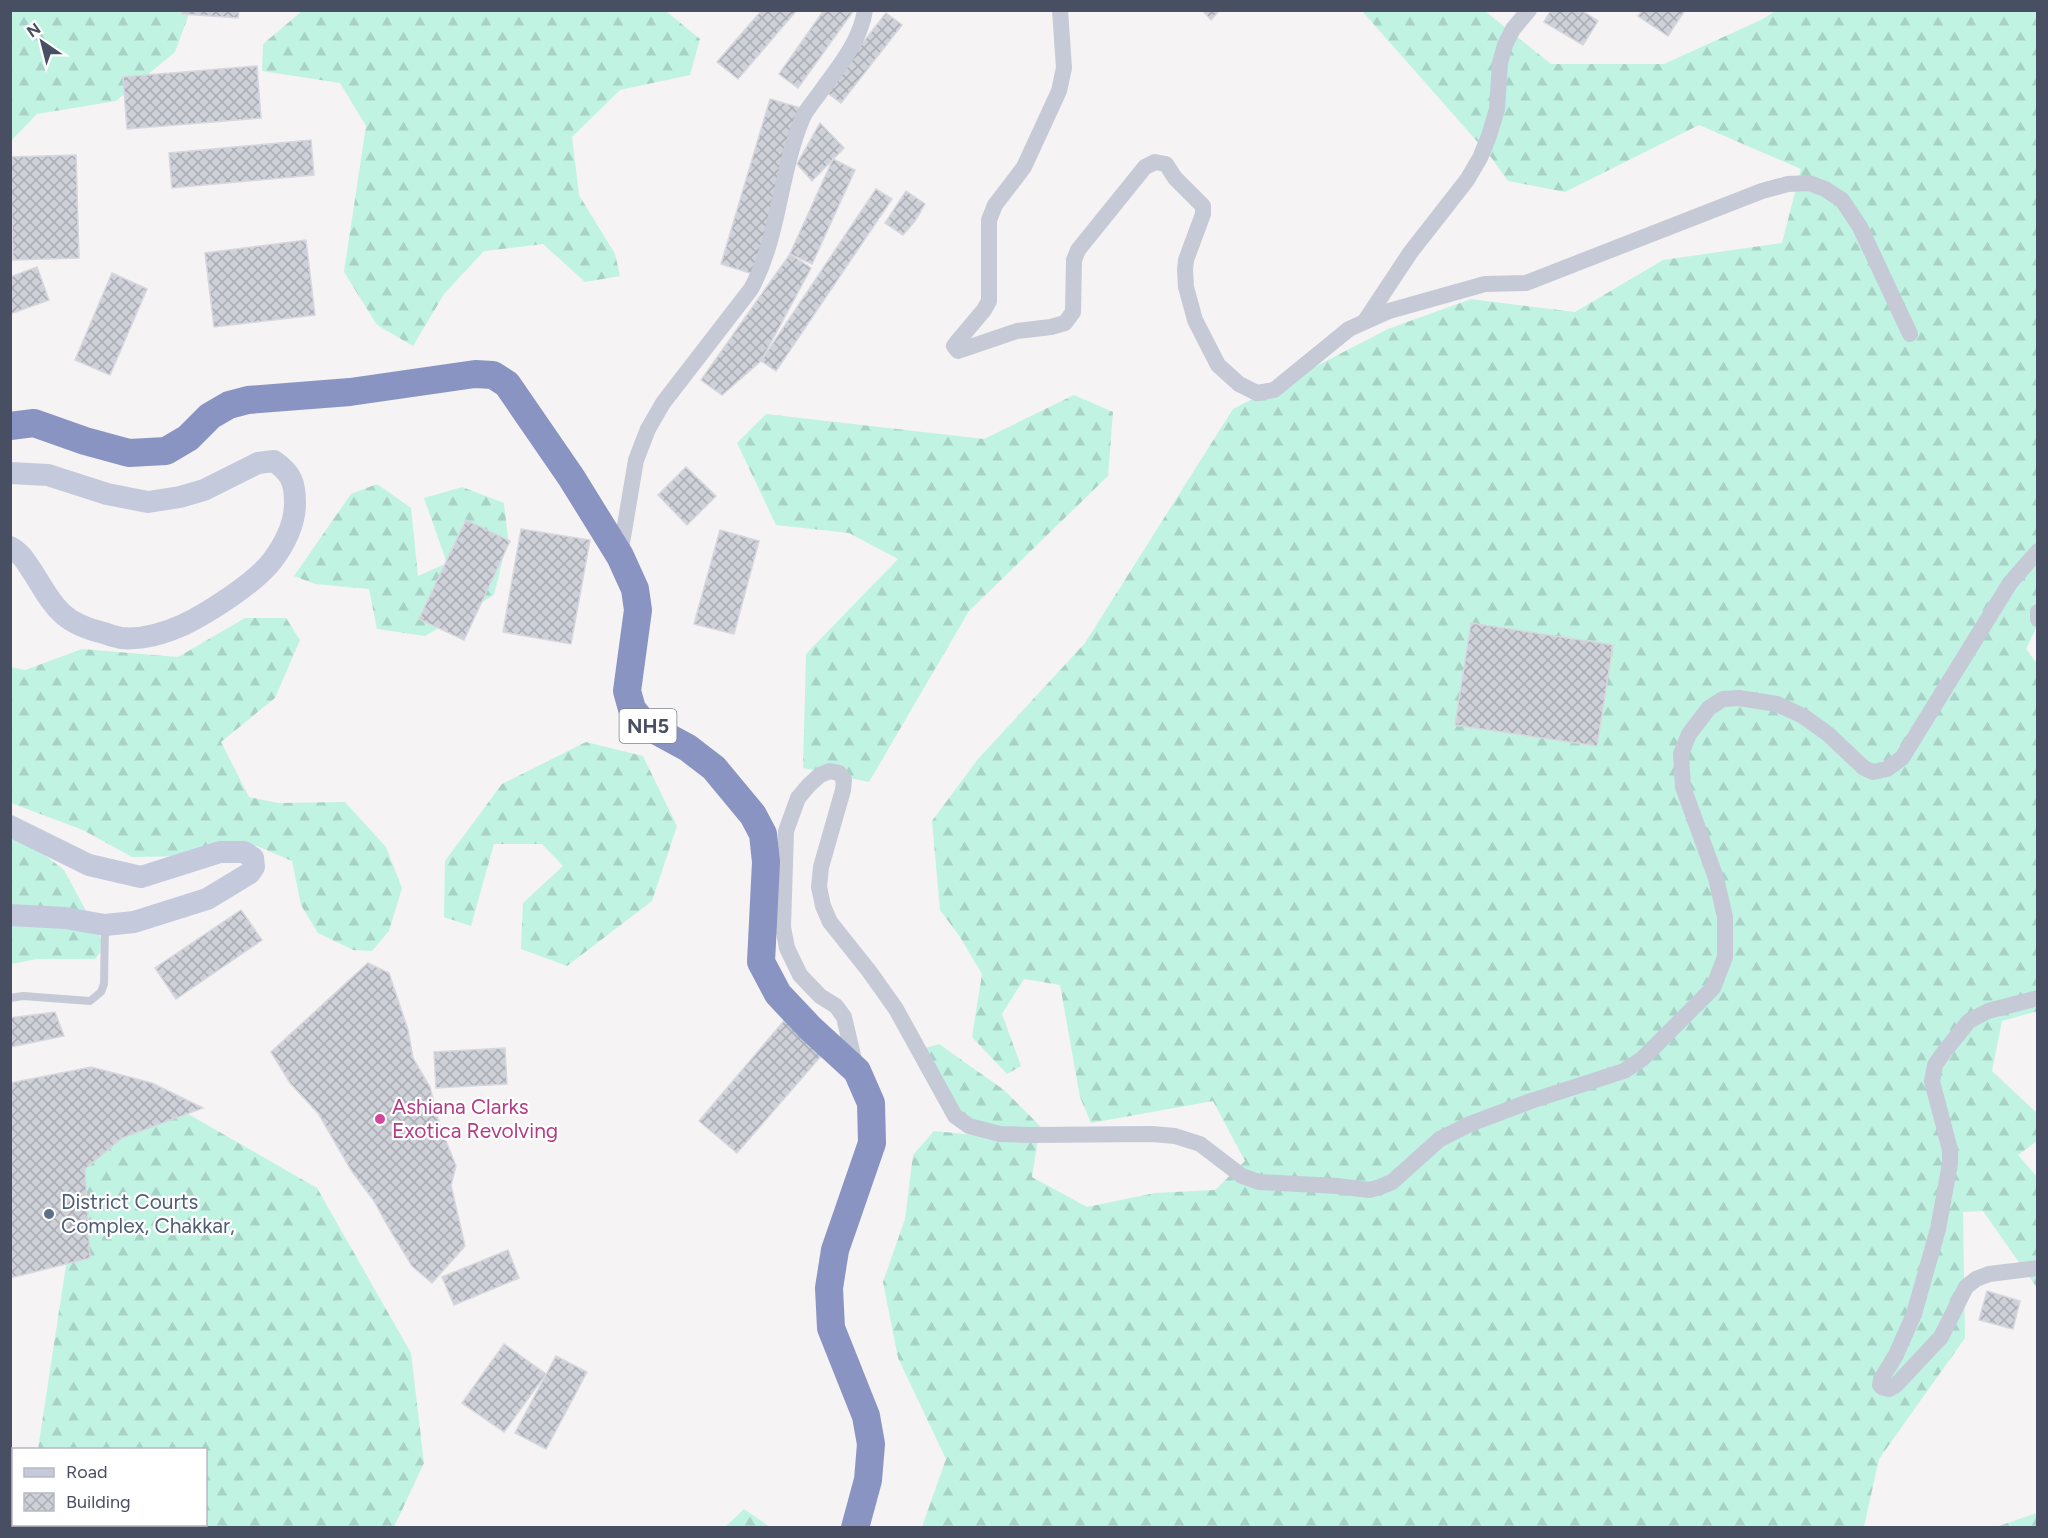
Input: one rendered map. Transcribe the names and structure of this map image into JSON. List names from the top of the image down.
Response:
{
  "streets": {
    "highway": ["NH5"]
  },
  "places": ["Ashiana Clarks Exotica Revolving", "District Courts Complex, Chakkar,"],
  "legend": ["Road", "Building"],
  "north": "top left"
}
